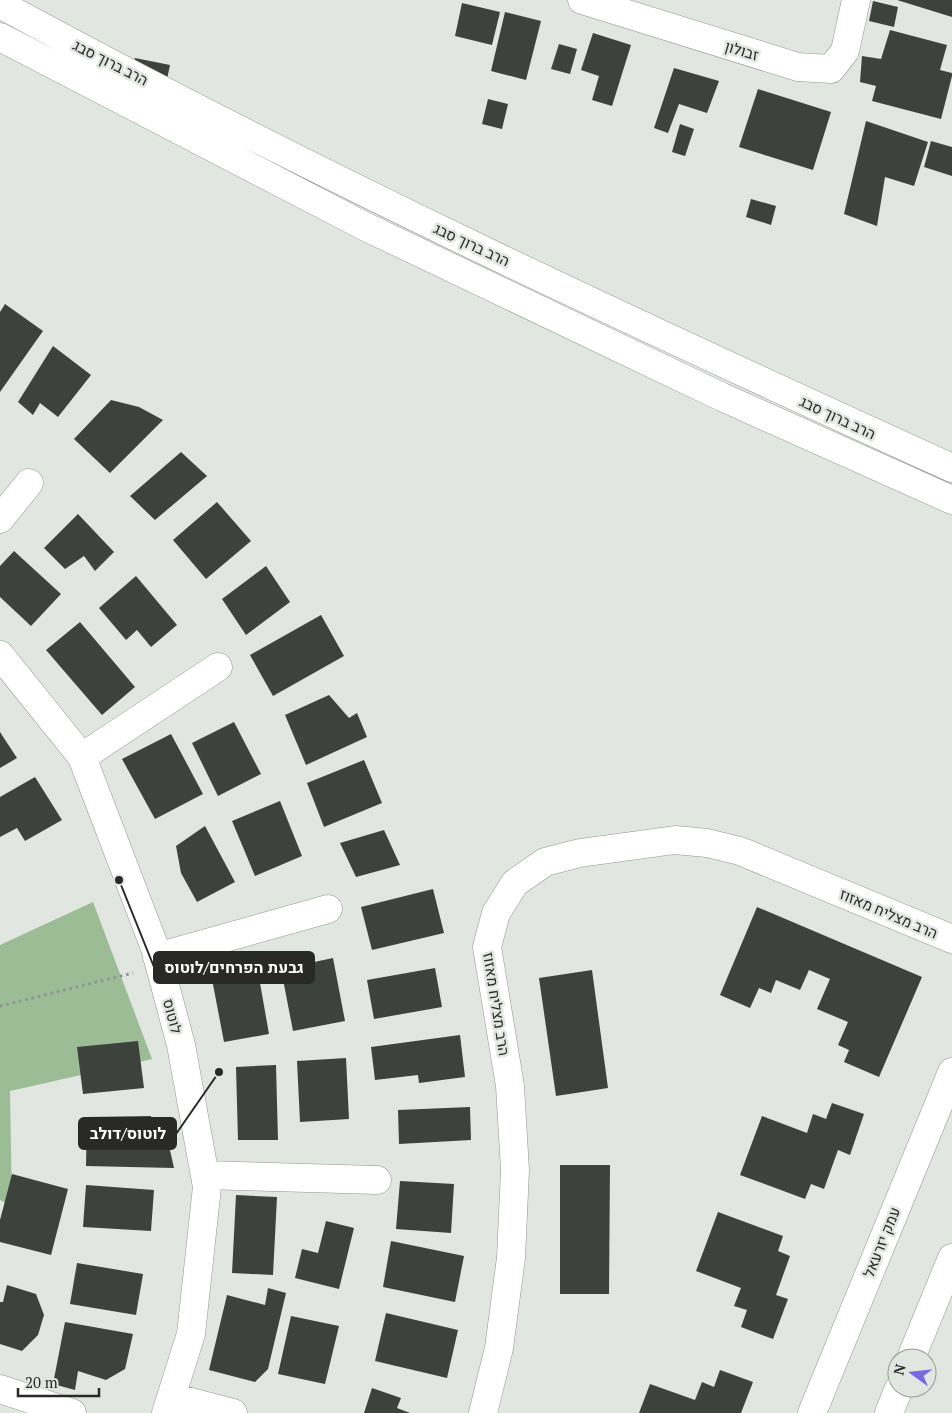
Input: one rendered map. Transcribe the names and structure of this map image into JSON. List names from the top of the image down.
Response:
{
  "streets": {
    "street": [
      "זבולון",
      "הרב ברוך סבג",
      "הרב מצליח מאזוז",
      "לוטוס",
      "עמק יזרעאל"
    ]
  },
  "places": ["גבעת הפרחים/לוטוס", "לוטוס/דולב"],
  "scale_bar": "20 m",
  "north": "left"
}
